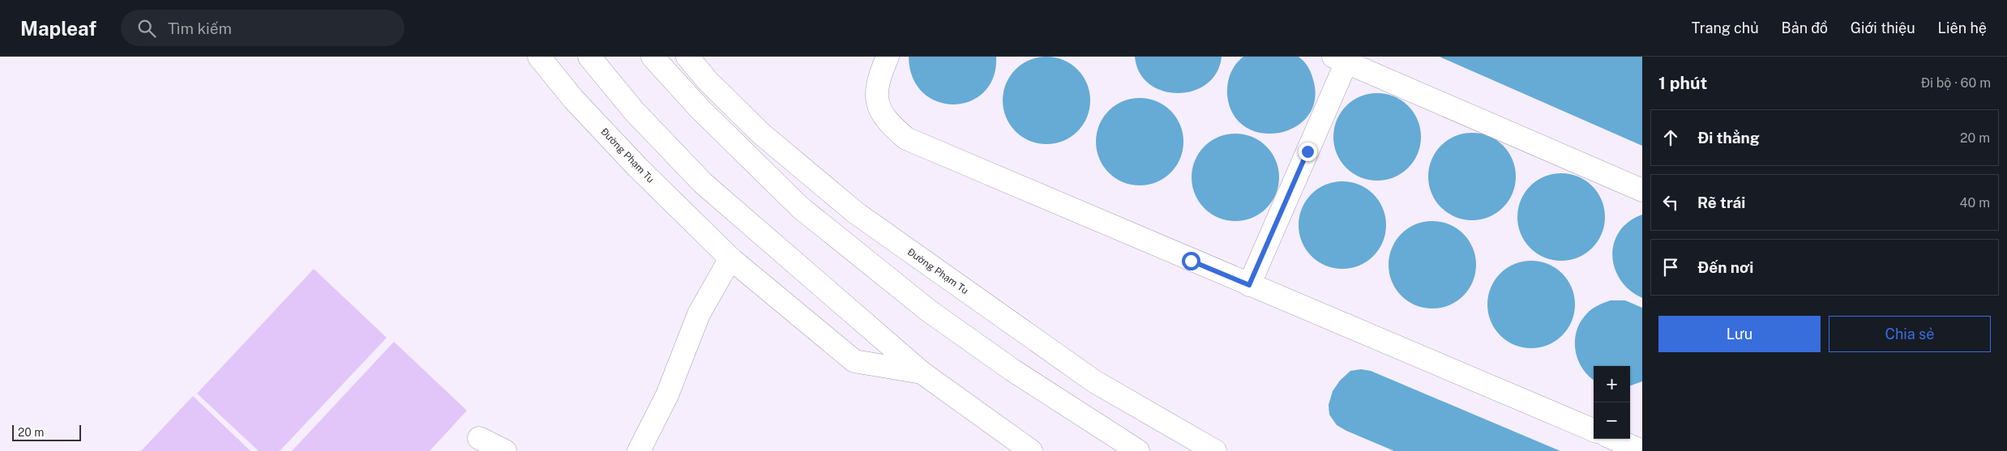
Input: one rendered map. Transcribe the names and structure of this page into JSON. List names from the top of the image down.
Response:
{
  "streets": {
    "main road": ["Đường Phạm Tu"]
  },
  "scale_bar": "20 m",
  "page": {
    "header": "Mapleaf",
    "search": "Tìm kiếm",
    "nav": [
      "Trang chủ",
      "Bản đồ",
      "Giới thiệu",
      "Liên hệ"
    ],
    "heading": ["1 phút", "Đi bộ · 60 m"],
    "list": [
      ["Đi thẳng", "20 m"],
      ["Rẽ trái", "40 m"],
      "Đến nơi"
    ],
    "buttons": ["Lưu", "Chia sẻ"],
    "map_buttons": ["+", "−"],
    "scale": "20 m"
  }
}
